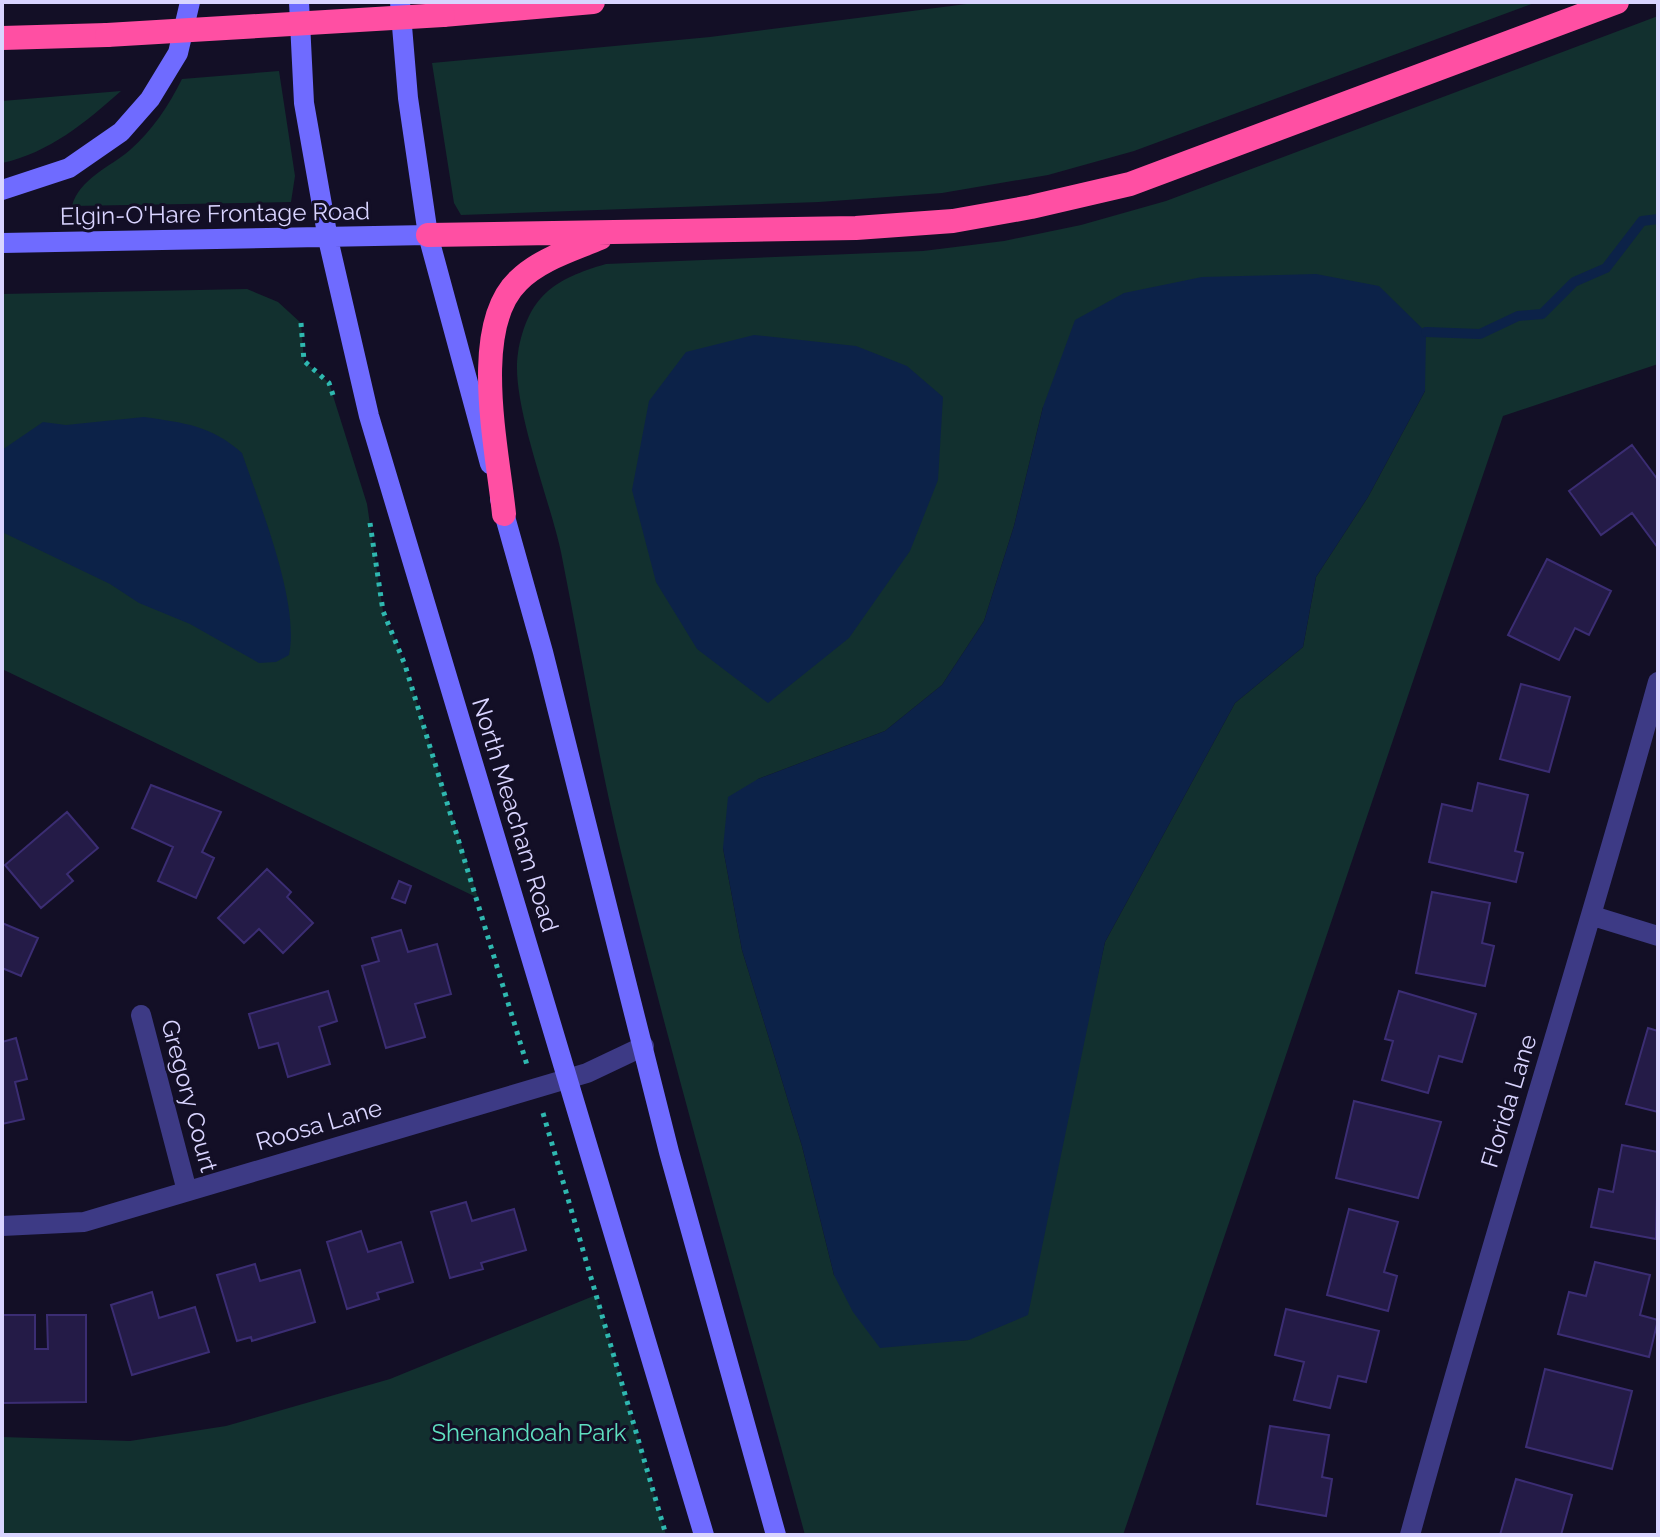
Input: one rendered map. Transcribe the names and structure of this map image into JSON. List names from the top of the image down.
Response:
{
  "streets": {
    "main road": ["Elgin-O'Hare Frontage Road", "North Meacham Road"],
    "street": ["Gregory Court", "Florida Lane", "Roosa Lane"]
  },
  "crossings": [
    ["Elgin-O'Hare Frontage Road", "North Meacham Road"],
    ["North Meacham Road", "Roosa Lane"],
    ["Gregory Court", "Roosa Lane"]
  ],
  "parks": ["Shenandoah Park"]
}
